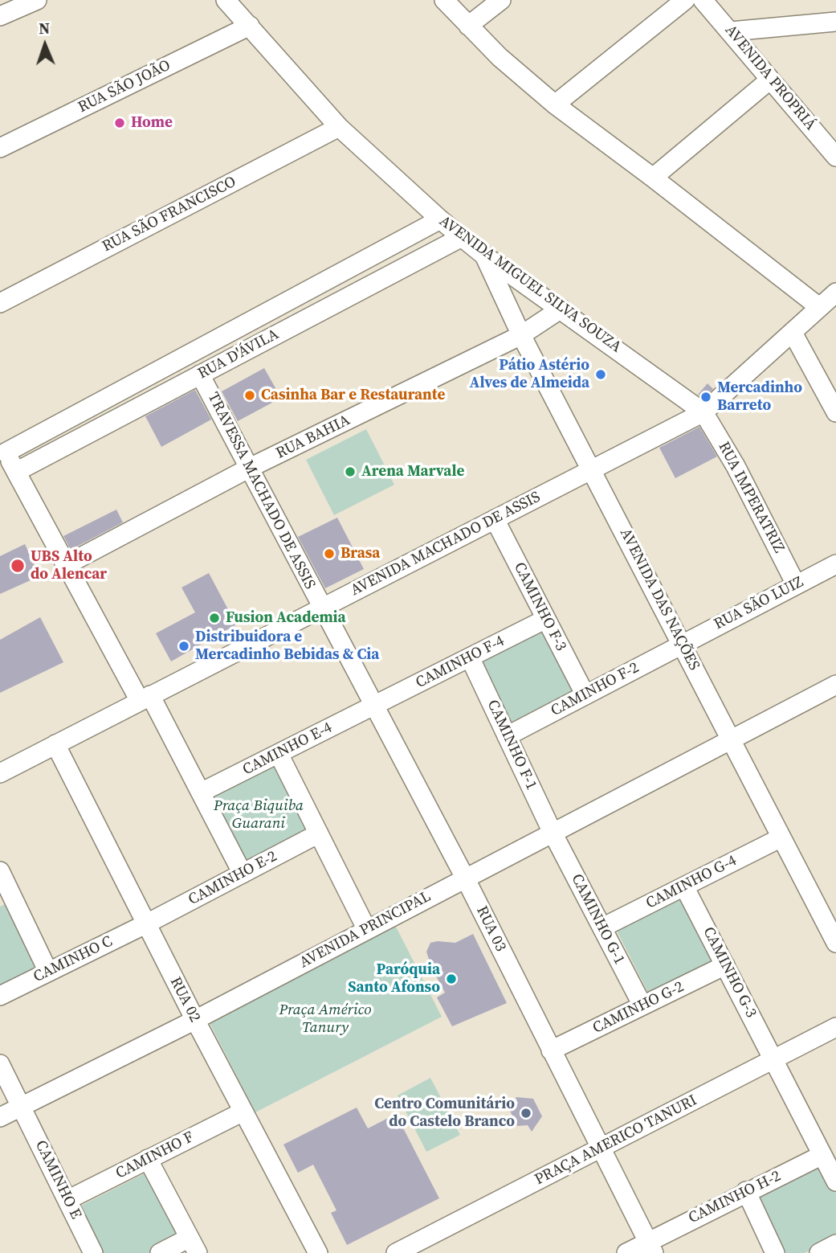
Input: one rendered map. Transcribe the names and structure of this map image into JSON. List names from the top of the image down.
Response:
{
  "streets": {
    "street": [
      "AVENIDA PROPRIÁ",
      "RUA SÃO JOÃO",
      "RUA SÃO FRANCISCO",
      "AVENIDA MIGUEL SILVA SOUZA",
      "RUA D'ÁVILA",
      "RUA BAHIA",
      "TRAVESSA MACHADO DE ASSIS",
      "RUA IMPERATRIZ",
      "AVENIDA MACHADO DE ASSIS",
      "AVENIDA DAS NAÇÕES",
      "RUA SÃO LUIZ",
      "CAMINHO F-3",
      "CAMINHO F-4",
      "CAMINHO F-2",
      "CAMINHO F-1",
      "CAMINHO E-4",
      "CAMINHO E-2",
      "CAMINHO G-4",
      "CAMINHO G-1",
      "RUA 03",
      "AVENIDA PRINCIPAL",
      "CAMINHO C",
      "CAMINHO G-3",
      "RUA 02",
      "CAMINHO G-2",
      "PRAÇA AMERICO TANURI",
      "CAMINHO F",
      "CAMINHO E",
      "CAMINHO H-2"
    ]
  },
  "crossings": [
    ["RUA SÃO JOÃO", "AVENIDA MIGUEL SILVA SOUZA"],
    ["RUA SÃO FRANCISCO", "AVENIDA MIGUEL SILVA SOUZA"],
    ["AVENIDA MIGUEL SILVA SOUZA", "RUA D'ÁVILA"],
    ["AVENIDA MIGUEL SILVA SOUZA", "RUA BAHIA"],
    ["AVENIDA MIGUEL SILVA SOUZA", "RUA IMPERATRIZ"],
    ["AVENIDA MIGUEL SILVA SOUZA", "AVENIDA MACHADO DE ASSIS"],
    ["AVENIDA MIGUEL SILVA SOUZA", "AVENIDA DAS NAÇÕES"],
    ["RUA D'ÁVILA", "TRAVESSA MACHADO DE ASSIS"],
    ["RUA BAHIA", "TRAVESSA MACHADO DE ASSIS"],
    ["RUA BAHIA", "AVENIDA DAS NAÇÕES"],
    ["TRAVESSA MACHADO DE ASSIS", "AVENIDA MACHADO DE ASSIS"],
    ["TRAVESSA MACHADO DE ASSIS", "RUA 03"],
    ["RUA IMPERATRIZ", "AVENIDA MACHADO DE ASSIS"],
    ["RUA IMPERATRIZ", "RUA SÃO LUIZ"],
    ["AVENIDA MACHADO DE ASSIS", "AVENIDA DAS NAÇÕES"],
    ["AVENIDA MACHADO DE ASSIS", "CAMINHO F-3"],
    ["AVENIDA MACHADO DE ASSIS", "RUA 03"],
    ["AVENIDA MACHADO DE ASSIS", "RUA 02"],
    ["AVENIDA DAS NAÇÕES", "RUA SÃO LUIZ"],
    ["AVENIDA DAS NAÇÕES", "CAMINHO F-2"],
    ["AVENIDA DAS NAÇÕES", "CAMINHO G-4"],
    ["AVENIDA DAS NAÇÕES", "AVENIDA PRINCIPAL"],
    ["RUA SÃO LUIZ", "CAMINHO F-2"],
    ["CAMINHO F-3", "CAMINHO F-4"],
    ["CAMINHO F-3", "CAMINHO F-2"],
    ["CAMINHO F-4", "CAMINHO F-1"],
    ["CAMINHO F-4", "CAMINHO E-4"],
    ["CAMINHO F-4", "RUA 03"],
    ["CAMINHO F-2", "CAMINHO F-1"],
    ["CAMINHO F-1", "CAMINHO G-1"],
    ["CAMINHO F-1", "AVENIDA PRINCIPAL"],
    ["CAMINHO E-4", "RUA 03"],
    ["CAMINHO E-2", "CAMINHO C"],
    ["CAMINHO E-2", "RUA 02"],
    ["CAMINHO G-4", "CAMINHO G-1"],
    ["CAMINHO G-4", "CAMINHO G-3"],
    ["CAMINHO G-1", "AVENIDA PRINCIPAL"],
    ["CAMINHO G-1", "CAMINHO G-2"],
    ["RUA 03", "AVENIDA PRINCIPAL"],
    ["RUA 03", "CAMINHO G-2"],
    ["RUA 03", "PRAÇA AMERICO TANURI"],
    ["RUA 03", "CAMINHO H-2"],
    ["AVENIDA PRINCIPAL", "RUA 02"],
    ["AVENIDA PRINCIPAL", "CAMINHO E"],
    ["CAMINHO C", "RUA 02"],
    ["CAMINHO G-3", "CAMINHO G-2"],
    ["CAMINHO G-3", "PRAÇA AMERICO TANURI"],
    ["CAMINHO G-3", "CAMINHO H-2"],
    ["RUA 02", "CAMINHO F"],
    ["CAMINHO F", "CAMINHO E"]
  ],
  "parks": ["Praça Biquiba Guarani", "Praça Américo Tanury"],
  "places": [
    "Home",
    "Pátio Astério Alves de Almeida",
    "Casinha Bar e Restaurante",
    "Mercadinho Barreto",
    "Arena Marvale",
    "Brasa",
    "UBS Alto do Alencar",
    "Fusion Academia",
    "Distribuidora e Mercadinho Bebidas & Cia",
    "Paróquia Santo Afonso",
    "Centro Comunitário do Castelo Branco"
  ],
  "north": "top"
}
